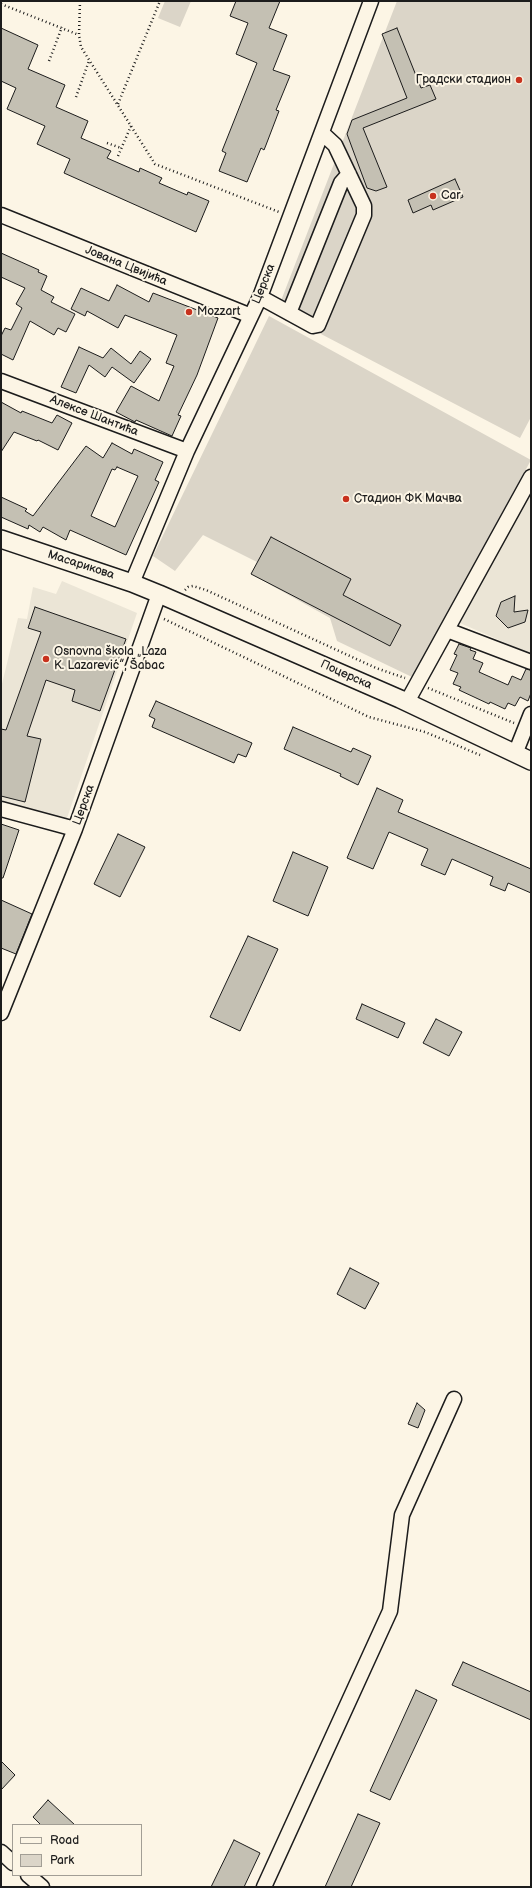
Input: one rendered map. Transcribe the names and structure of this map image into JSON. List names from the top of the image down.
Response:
{
  "streets": {
    "main road": ["Масарикова", "Поцерска"],
    "street": ["Јована Цвијића", "Церска", "Алексе Шантића"]
  },
  "crossings": [
    ["Јована Цвијића", "Церска"],
    ["Церска", "Алексе Шантића"],
    ["Церска", "Масарикова"],
    ["Церска", "Поцерска"],
    ["Масарикова", "Поцерска"]
  ],
  "places": [
    "Градски стадион",
    "Car",
    "Mozzart",
    "Стадион ФК Мачва",
    "Osnovna škola „Laza K. Lazarević”, Šabac"
  ],
  "legend": ["Road", "Park"]
}
